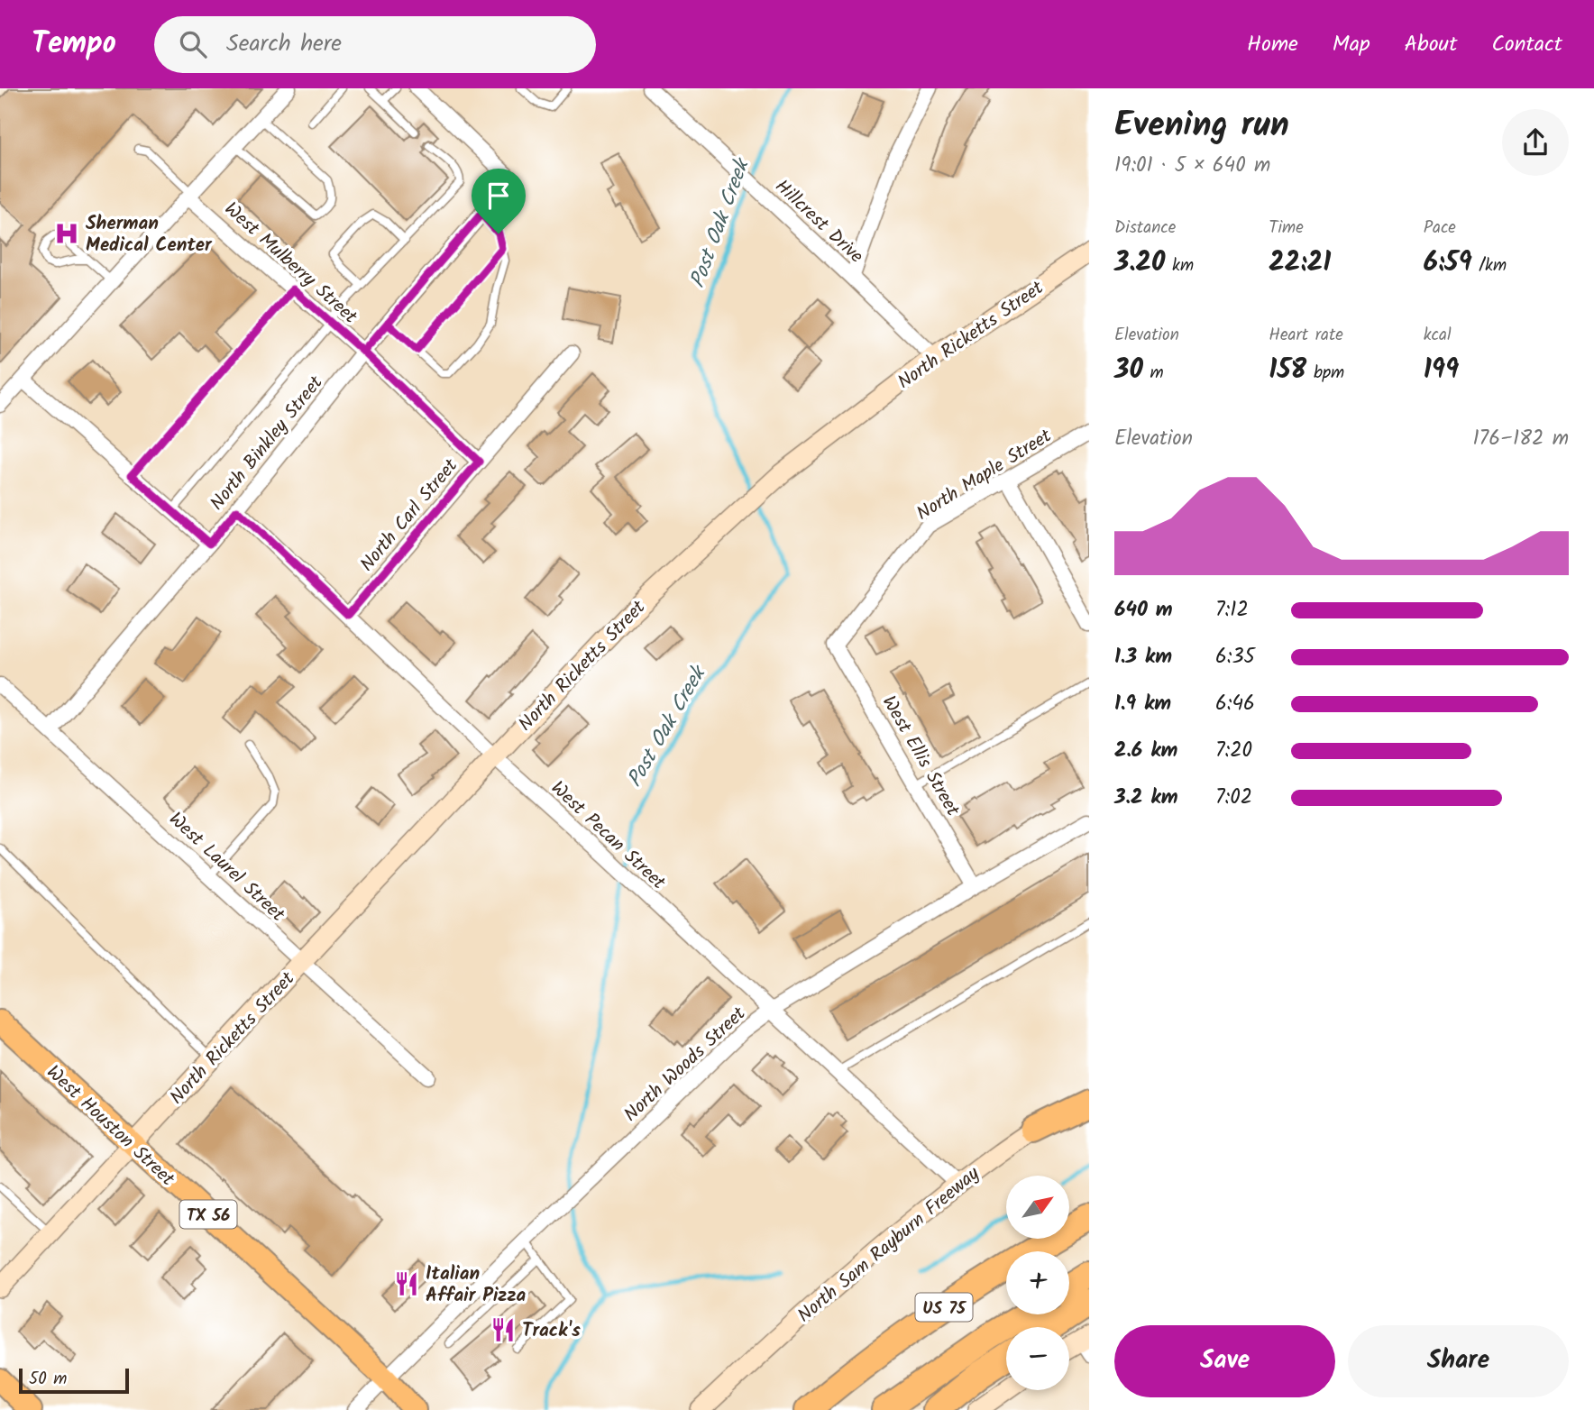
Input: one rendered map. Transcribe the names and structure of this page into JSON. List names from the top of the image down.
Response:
{
  "streets": {
    "highway": ["US 75"],
    "main road": ["West Houston Street", "TX 56"],
    "street": [
      "Hillcrest Drive",
      "West Mulberry Street",
      "North Ricketts Street",
      "North Binkley Street",
      "North Maple Street",
      "North Carl Street",
      "West Ellis Street",
      "West Pecan Street",
      "West Laurel Street",
      "North Woods Street",
      "North Sam Rayburn Freeway"
    ]
  },
  "crossings": [
    ["Hillcrest Drive", "North Ricketts Street"],
    ["West Mulberry Street", "North Binkley Street"],
    ["West Mulberry Street", "North Carl Street"],
    ["North Ricketts Street", "West Pecan Street"],
    ["North Ricketts Street", "West Laurel Street"],
    ["North Ricketts Street", "West Houston Street"],
    ["North Binkley Street", "West Pecan Street"],
    ["North Binkley Street", "West Laurel Street"],
    ["North Maple Street", "West Ellis Street"],
    ["North Carl Street", "West Pecan Street"],
    ["West Ellis Street", "North Woods Street"],
    ["West Pecan Street", "North Woods Street"],
    ["West Pecan Street", "North Sam Rayburn Freeway"],
    ["North Woods Street", "West Houston Street"]
  ],
  "water": ["Post Oak Creek"],
  "places": {
    "hospital": ["Sherman Medical Center"],
    "restaurant": ["Italian Affair Pizza", "Track's"]
  },
  "scale_bar": "50 m",
  "north": "top right",
  "page": {
    "header": "Tempo",
    "search": "Search here",
    "nav": [
      "Home",
      "Map",
      "About",
      "Contact"
    ],
    "heading": ["Evening run", "19:01 · 5 × 640 m"],
    "stats": [
      ["Distance", "3.20 km"],
      ["Time", "22:21"],
      ["Pace", "6:59 /km"],
      ["Elevation", "30 m"],
      ["Heart rate", "158 bpm"],
      ["kcal", "199"]
    ],
    "chart": ["Elevation", "176–182 m"],
    "list": [
      {
        "name": "640 m",
        "note": "7:12"
      },
      {
        "name": "1.3 km",
        "note": "6:35"
      },
      {
        "name": "1.9 km",
        "note": "6:46"
      },
      {
        "name": "2.6 km",
        "note": "7:20"
      },
      {
        "name": "3.2 km",
        "note": "7:02"
      }
    ],
    "map_buttons": ["+", "−"],
    "buttons": ["Save", "Share"],
    "scale": "50 m"
  }
}
